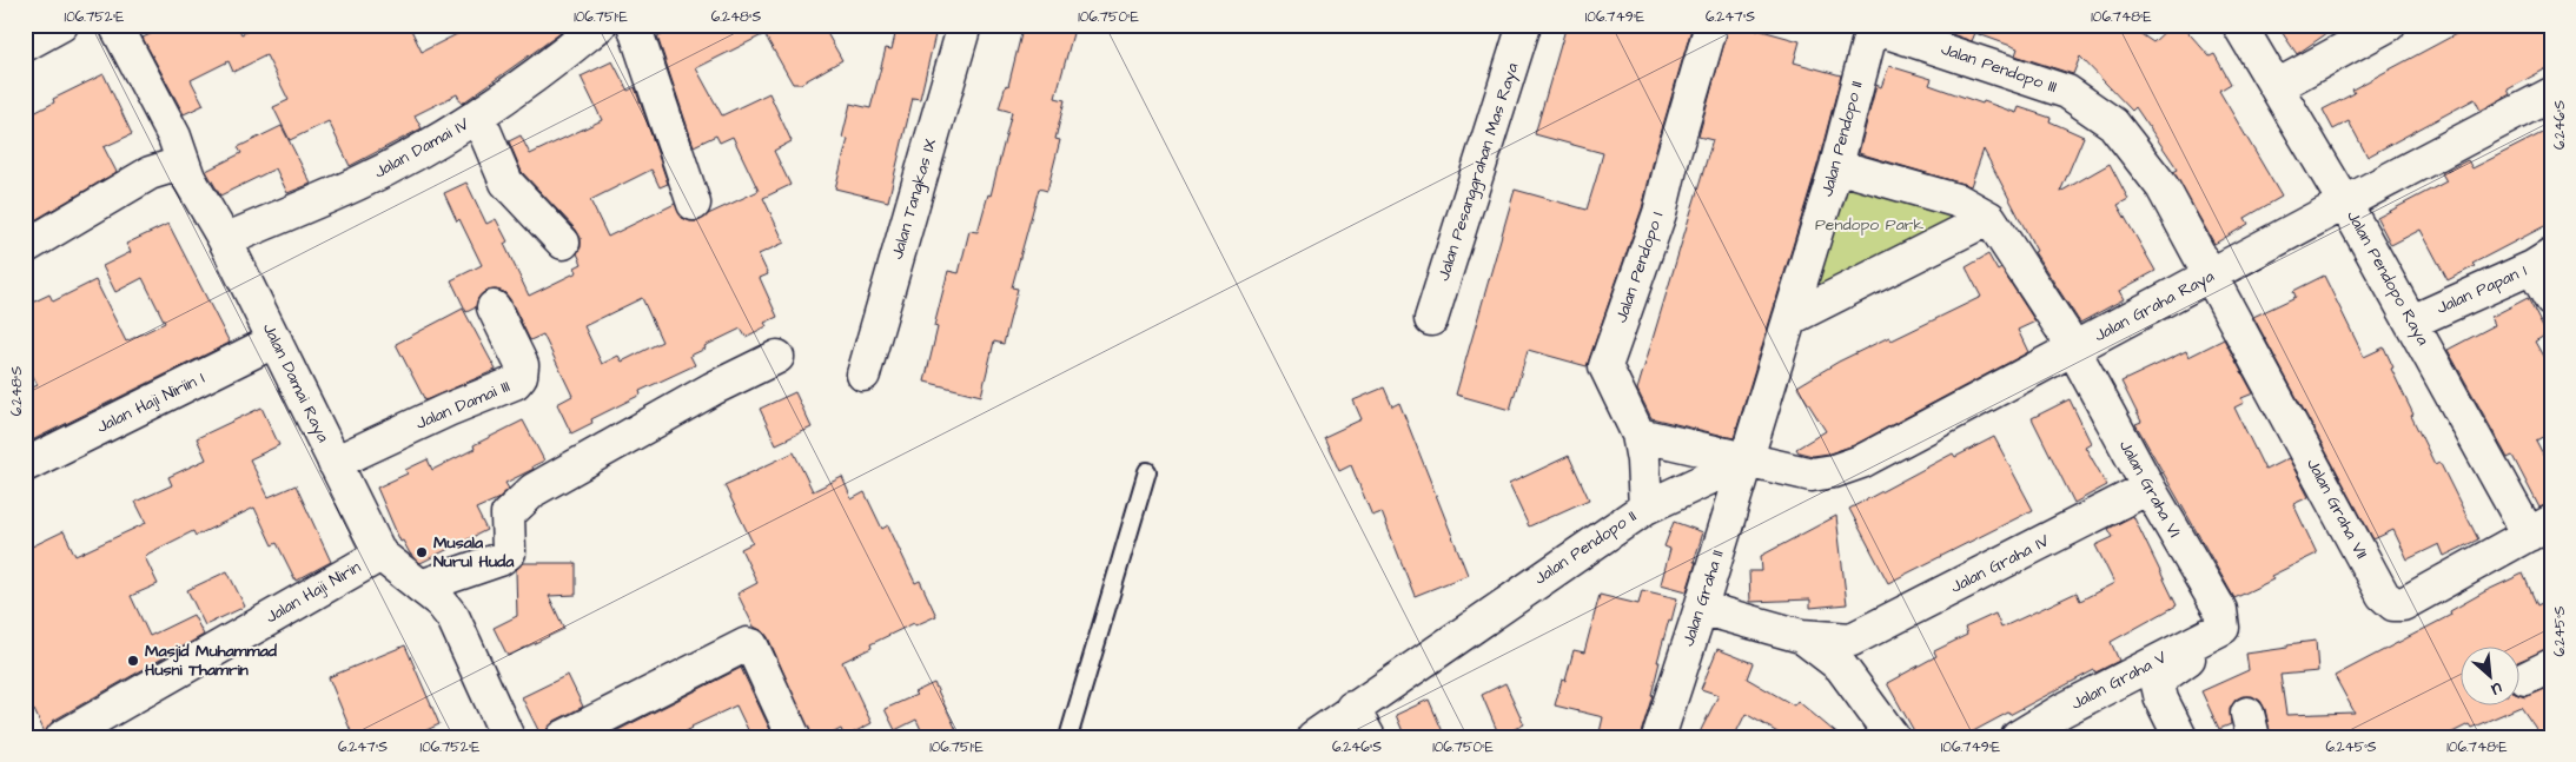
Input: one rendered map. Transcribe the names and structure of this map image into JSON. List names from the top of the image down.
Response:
{
  "streets": {
    "street": [
      "Jalan Pendopo III",
      "Jalan Pendopo II",
      "Jalan Damai IV",
      "Jalan Pesanggrahan Mas Raya",
      "Jalan Tangkas IX",
      "Jalan Pendopo I",
      "Jalan Pendopo Raya",
      "Jalan Papan 1",
      "Jalan Graha Raya",
      "Jalan Damai Raya",
      "Jalan Haji Niriin I",
      "Jalan Damai III",
      "Jalan Graha VI",
      "Jalan Graha VII",
      "Jalan Graha IV",
      "Jalan Haji Nirin",
      "Jalan Graha II",
      "Jalan Graha V"
    ]
  },
  "crossings": [
    ["Jalan Pendopo III", "Jalan Pendopo II"],
    ["Jalan Pendopo III", "Jalan Graha Raya"],
    ["Jalan Pendopo III", "Jalan Graha VII"],
    ["Jalan Pendopo II", "Jalan Pendopo I"],
    ["Jalan Pendopo II", "Jalan Graha Raya"],
    ["Jalan Pendopo II", "Jalan Graha II"],
    ["Jalan Damai IV", "Jalan Damai Raya"],
    ["Jalan Pendopo I", "Jalan Graha Raya"],
    ["Jalan Pendopo Raya", "Jalan Papan 1"],
    ["Jalan Pendopo Raya", "Jalan Graha Raya"],
    ["Jalan Pendopo Raya", "Jalan Graha VII"],
    ["Jalan Graha Raya", "Jalan Graha VI"],
    ["Jalan Graha Raya", "Jalan Graha VII"],
    ["Jalan Graha Raya", "Jalan Graha II"],
    ["Jalan Damai Raya", "Jalan Haji Niriin I"],
    ["Jalan Damai Raya", "Jalan Damai III"],
    ["Jalan Damai Raya", "Jalan Haji Nirin"],
    ["Jalan Graha VI", "Jalan Graha IV"],
    ["Jalan Graha VI", "Jalan Graha V"]
  ],
  "parks": ["Pendopo Park"],
  "places": ["Musala Nurul Huda", "Masjid Muhammad Husni Thamrin"],
  "north": "bottom right",
  "coordinates": [
    "106.752°E",
    "106.751°E",
    "6.248°S",
    "106.750°E",
    "106.749°E",
    "6.247°S",
    "106.748°E",
    "6.246°S",
    "6.245°S"
  ]
}
